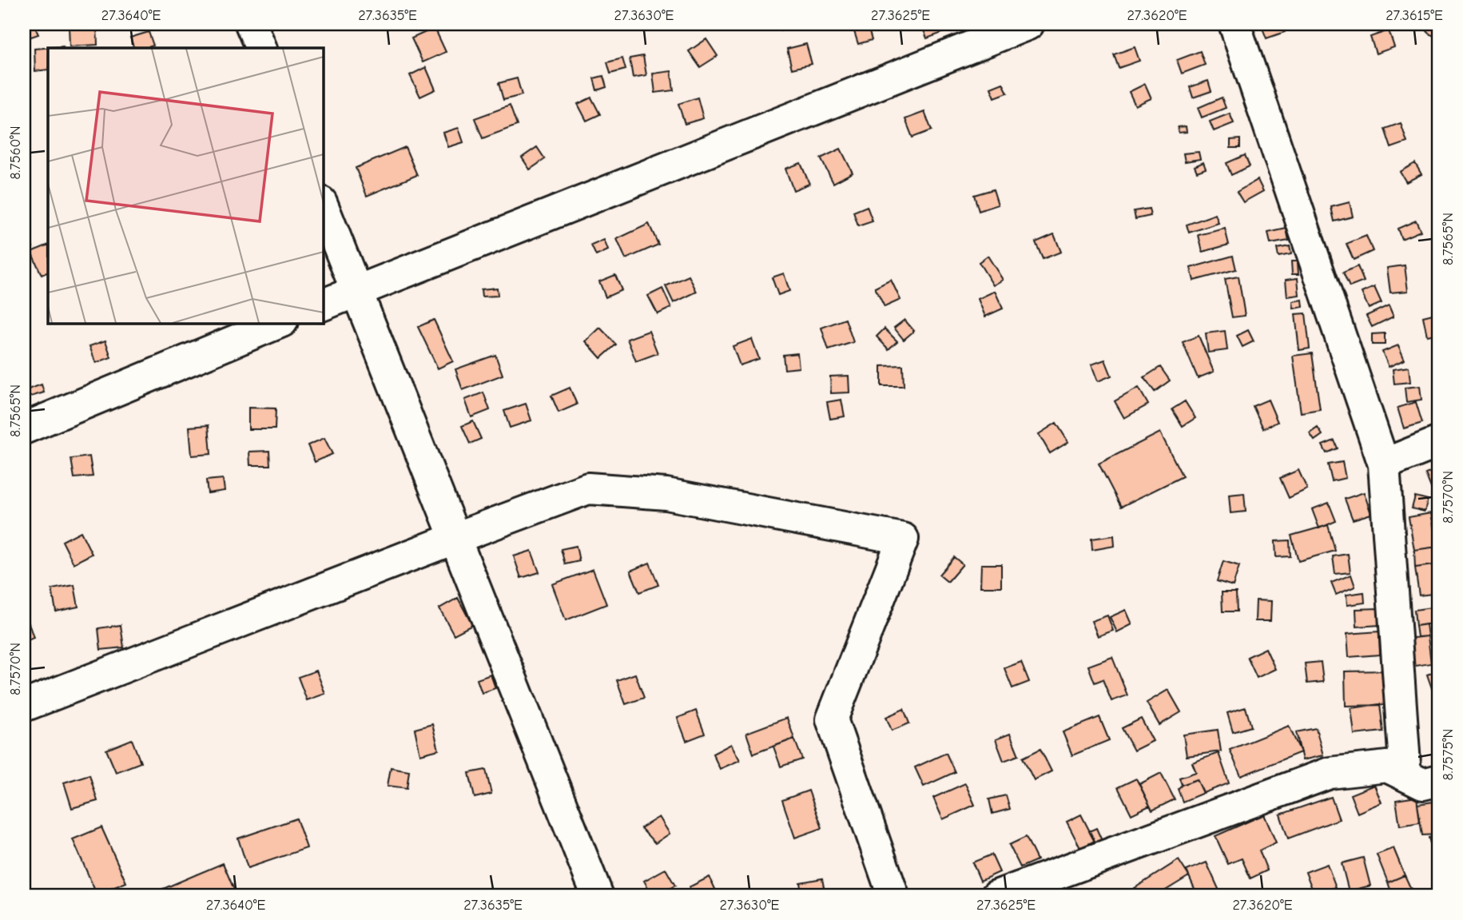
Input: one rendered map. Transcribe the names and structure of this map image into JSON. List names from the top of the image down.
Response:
{
  "coordinates": [
    "27.3640°E",
    "27.3635°E",
    "27.3630°E",
    "27.3625°E",
    "27.3620°E",
    "27.3615°E",
    "8.7560°N",
    "8.7565°N",
    "8.7570°N",
    "8.7575°N"
  ]
}
